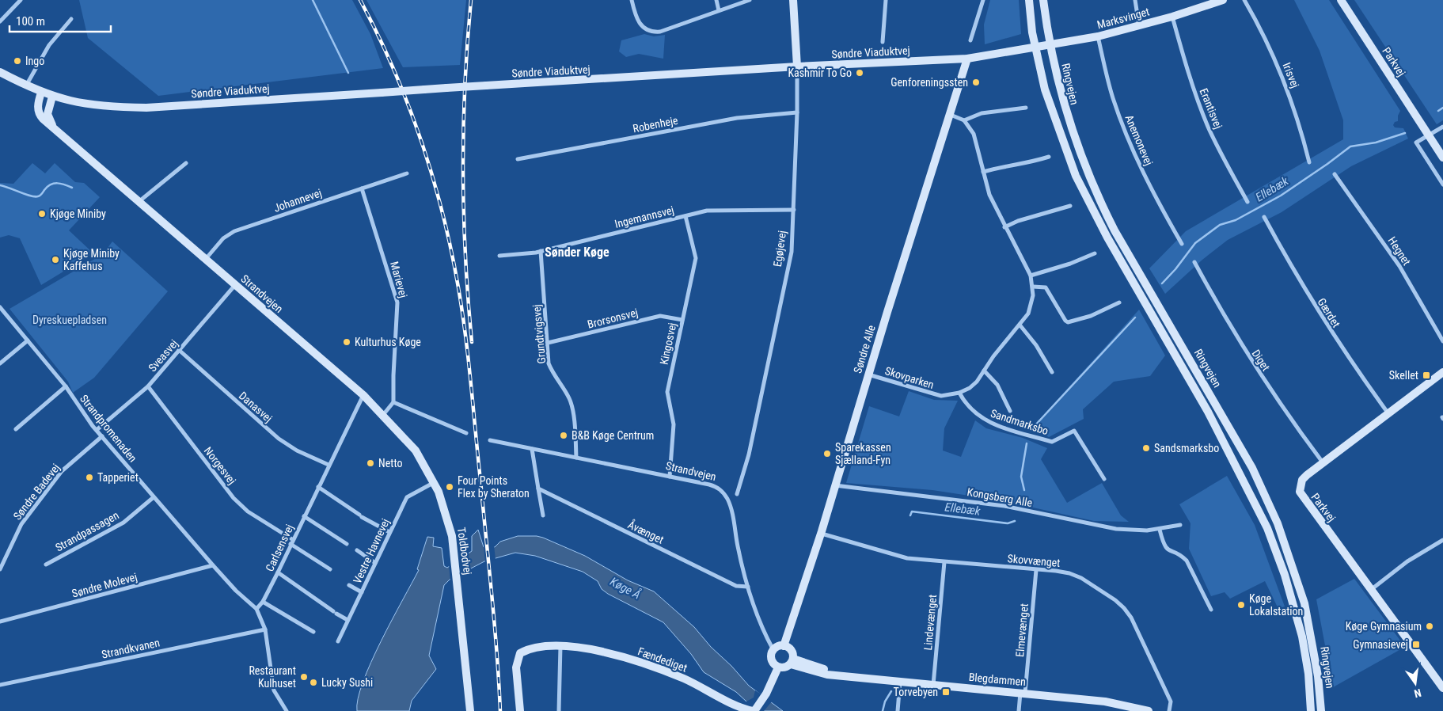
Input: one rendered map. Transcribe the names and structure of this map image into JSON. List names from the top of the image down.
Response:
{
  "streets": {
    "street": [
      "Marksvinget",
      "Søndre Viaduktvej",
      "Parkvej",
      "Irisvej",
      "Ringvejen",
      "Erantisvej",
      "Robenheje",
      "Anemonevej",
      "Johannevej",
      "Ingemannsvej",
      "Egøjevej",
      "Hegnet",
      "Marievej",
      "Strandvejen",
      "Gærdet",
      "Brorsonsvej",
      "Grundtvigsvej",
      "Kingosvej",
      "Søndre Alle",
      "Sveasvej",
      "Diget",
      "Skovparken",
      "Danasvej",
      "Sandmarksbo",
      "Strandpromenaden",
      "Norgesvej",
      "Søndre Badevej",
      "Kongsberg Alle",
      "Strandpassagen",
      "Åvænget",
      "Carlsensvej",
      "Vestre Havnevej",
      "Toldbodvej",
      "Skovvænget",
      "Søndre Molevej",
      "Lindevænget",
      "Elmevænget",
      "Strandkvanen",
      "Fændediget",
      "Blegdammen"
    ]
  },
  "crossings": [
    ["Marksvinget", "Søndre Viaduktvej"],
    ["Marksvinget", "Ringvejen"],
    ["Marksvinget", "Erantisvej"],
    ["Marksvinget", "Anemonevej"],
    ["Søndre Viaduktvej", "Ringvejen"],
    ["Søndre Viaduktvej", "Egøjevej"],
    ["Søndre Viaduktvej", "Søndre Alle"],
    ["Parkvej", "Gærdet"],
    ["Parkvej", "Diget"],
    ["Robenheje", "Egøjevej"],
    ["Johannevej", "Marievej"],
    ["Johannevej", "Strandvejen"],
    ["Ingemannsvej", "Egøjevej"],
    ["Ingemannsvej", "Grundtvigsvej"],
    ["Ingemannsvej", "Kingosvej"],
    ["Strandvejen", "Grundtvigsvej"],
    ["Strandvejen", "Kingosvej"],
    ["Strandvejen", "Søndre Alle"],
    ["Strandvejen", "Sveasvej"],
    ["Strandvejen", "Åvænget"],
    ["Strandvejen", "Carlsensvej"],
    ["Strandvejen", "Toldbodvej"],
    ["Strandvejen", "Blegdammen"],
    ["Brorsonsvej", "Grundtvigsvej"],
    ["Brorsonsvej", "Kingosvej"],
    ["Søndre Alle", "Skovparken"],
    ["Søndre Alle", "Kongsberg Alle"],
    ["Søndre Alle", "Skovvænget"],
    ["Søndre Alle", "Blegdammen"],
    ["Sveasvej", "Danasvej"],
    ["Sveasvej", "Strandpromenaden"],
    ["Sveasvej", "Norgesvej"],
    ["Skovparken", "Sandmarksbo"],
    ["Danasvej", "Carlsensvej"],
    ["Strandpromenaden", "Søndre Badevej"],
    ["Strandpromenaden", "Strandpassagen"],
    ["Strandpromenaden", "Carlsensvej"],
    ["Strandpromenaden", "Søndre Molevej"],
    ["Norgesvej", "Carlsensvej"],
    ["Vestre Havnevej", "Toldbodvej"],
    ["Skovvænget", "Lindevænget"],
    ["Skovvænget", "Elmevænget"],
    ["Lindevænget", "Blegdammen"],
    ["Elmevænget", "Blegdammen"]
  ],
  "districts": ["Sønder Køge"],
  "water": ["Ellebæk", "Køge Å"],
  "parks": ["Dyreskuepladsen"],
  "places": {
    "other": [
      "Ingo",
      "Kashmir To Go",
      "Genforeningssten",
      "Kjøge Miniby",
      "Kjøge Miniby Kaffehus",
      "Kulturhus Køge",
      "B&B Køge Centrum",
      "Sandsmarksbo",
      "Sparekassen Sjælland-Fyn",
      "Netto",
      "Tapperiet",
      "Four Points Flex by Sheraton",
      "Køge Lokalstation",
      "Køge Gymnasium",
      "Restaurant Kulhuset",
      "Lucky Sushi"
    ],
    "transit": ["Skellet", "Gymnasievej", "Torvebyen"]
  },
  "scale_bar": "100 m",
  "north": "bottom"
}
